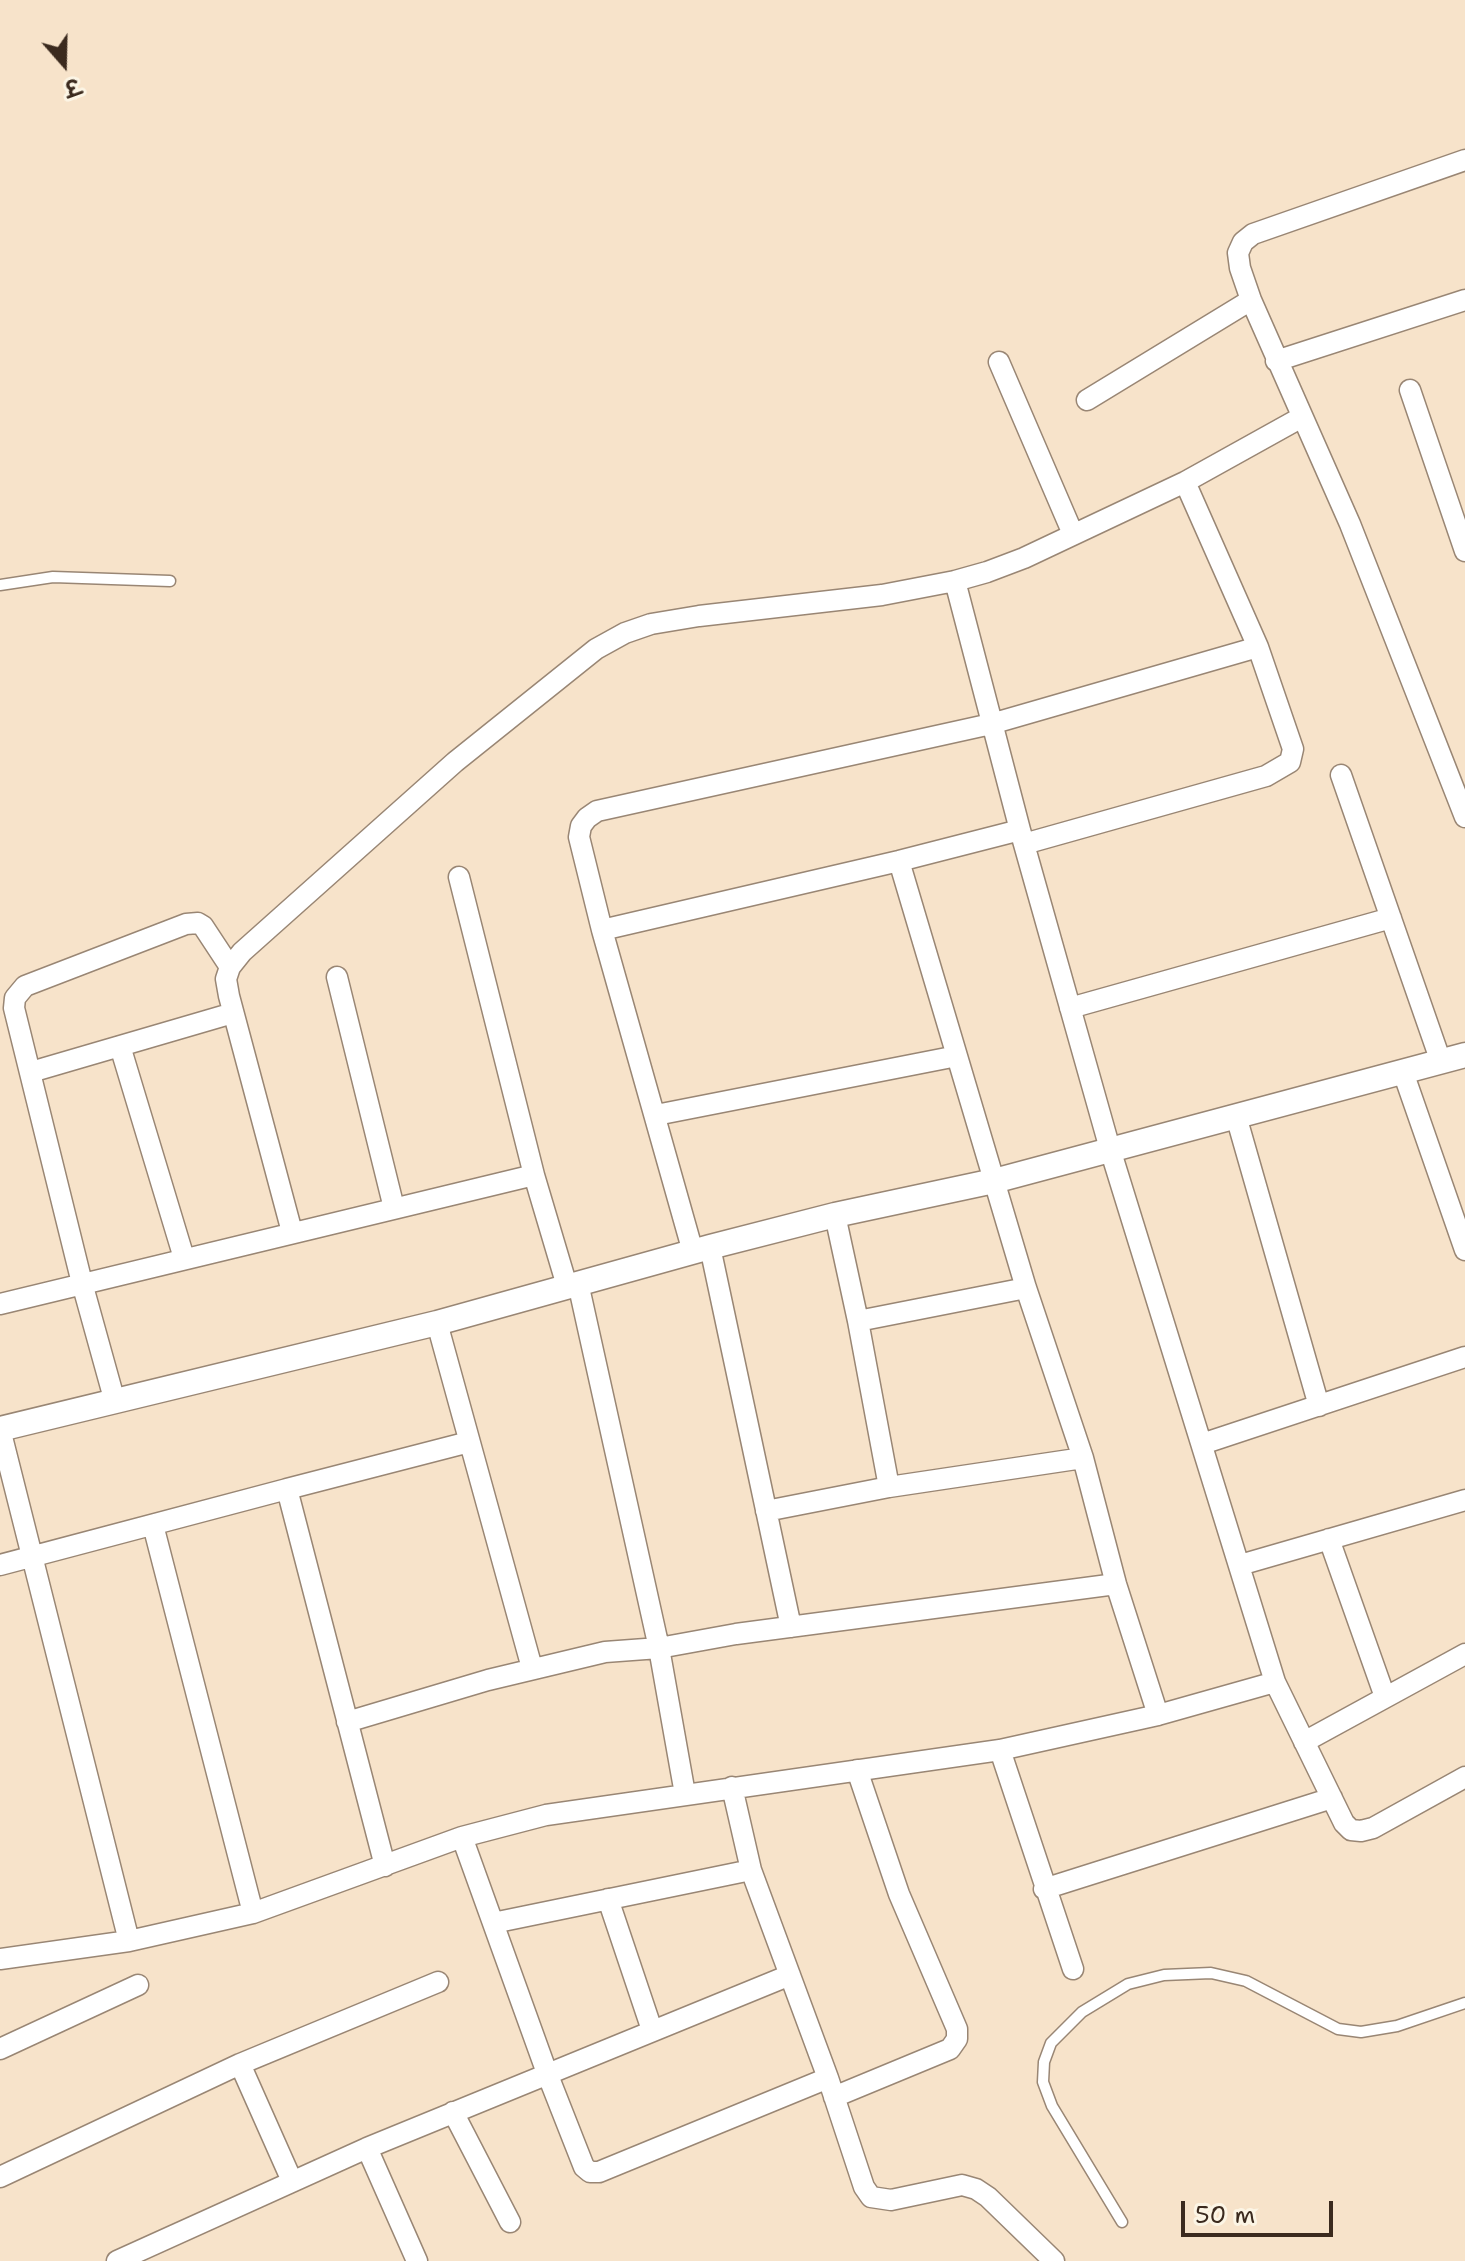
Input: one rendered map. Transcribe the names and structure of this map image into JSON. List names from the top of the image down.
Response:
{
  "scale_bar": "50 m",
  "north": "bottom"
}
